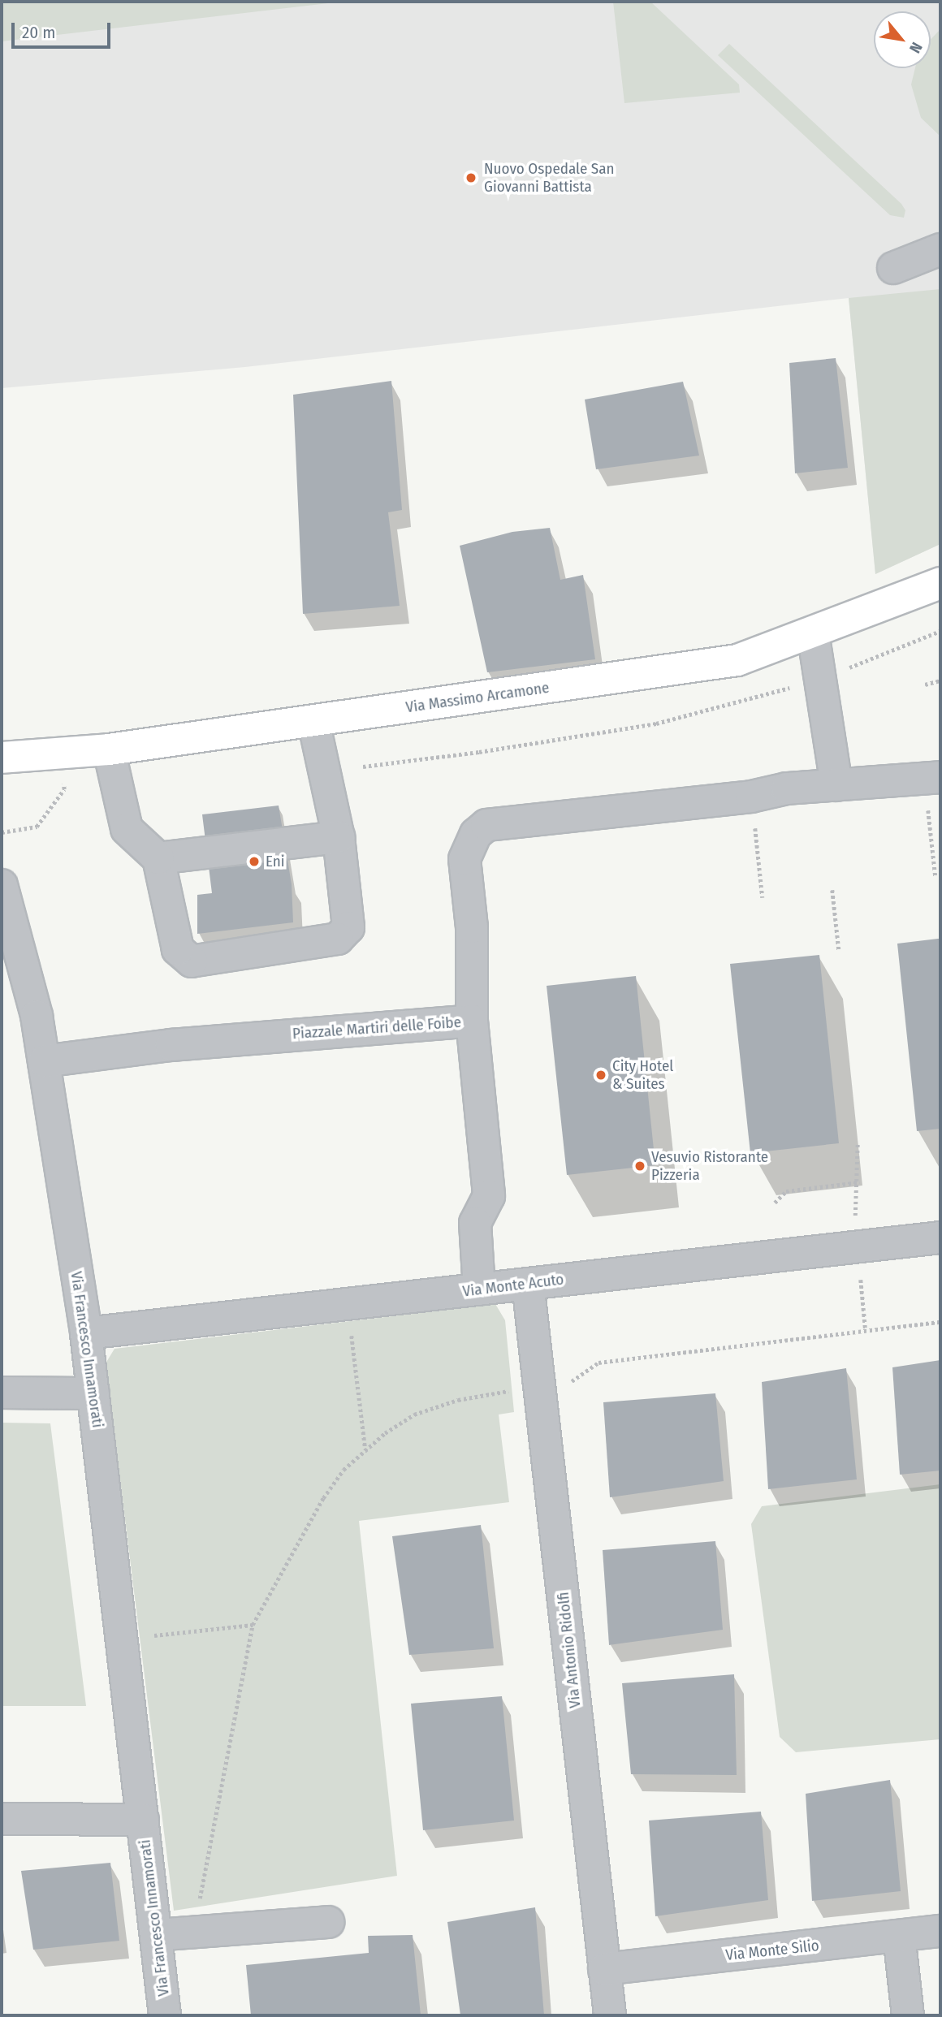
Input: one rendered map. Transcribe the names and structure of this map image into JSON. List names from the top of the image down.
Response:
{
  "streets": {
    "main road": ["Via Massimo Arcamone"],
    "street": [
      "Piazzale Martiri delle Foibe",
      "Via Monte Acuto",
      "Via Francesco Innamorati",
      "Via Antonio Ridolfi",
      "Via Monte Silio"
    ]
  },
  "crossings": [
    ["Piazzale Martiri delle Foibe", "Via Monte Acuto"],
    ["Piazzale Martiri delle Foibe", "Via Francesco Innamorati"],
    ["Via Monte Acuto", "Via Francesco Innamorati"],
    ["Via Monte Acuto", "Via Antonio Ridolfi"],
    ["Via Antonio Ridolfi", "Via Monte Silio"]
  ],
  "places": [
    "Nuovo Ospedale San Giovanni Battista",
    "Eni",
    "City Hotel & Suites",
    "Vesuvio Ristorante Pizzeria"
  ],
  "scale_bar": "20 m",
  "north": "bottom right"
}
